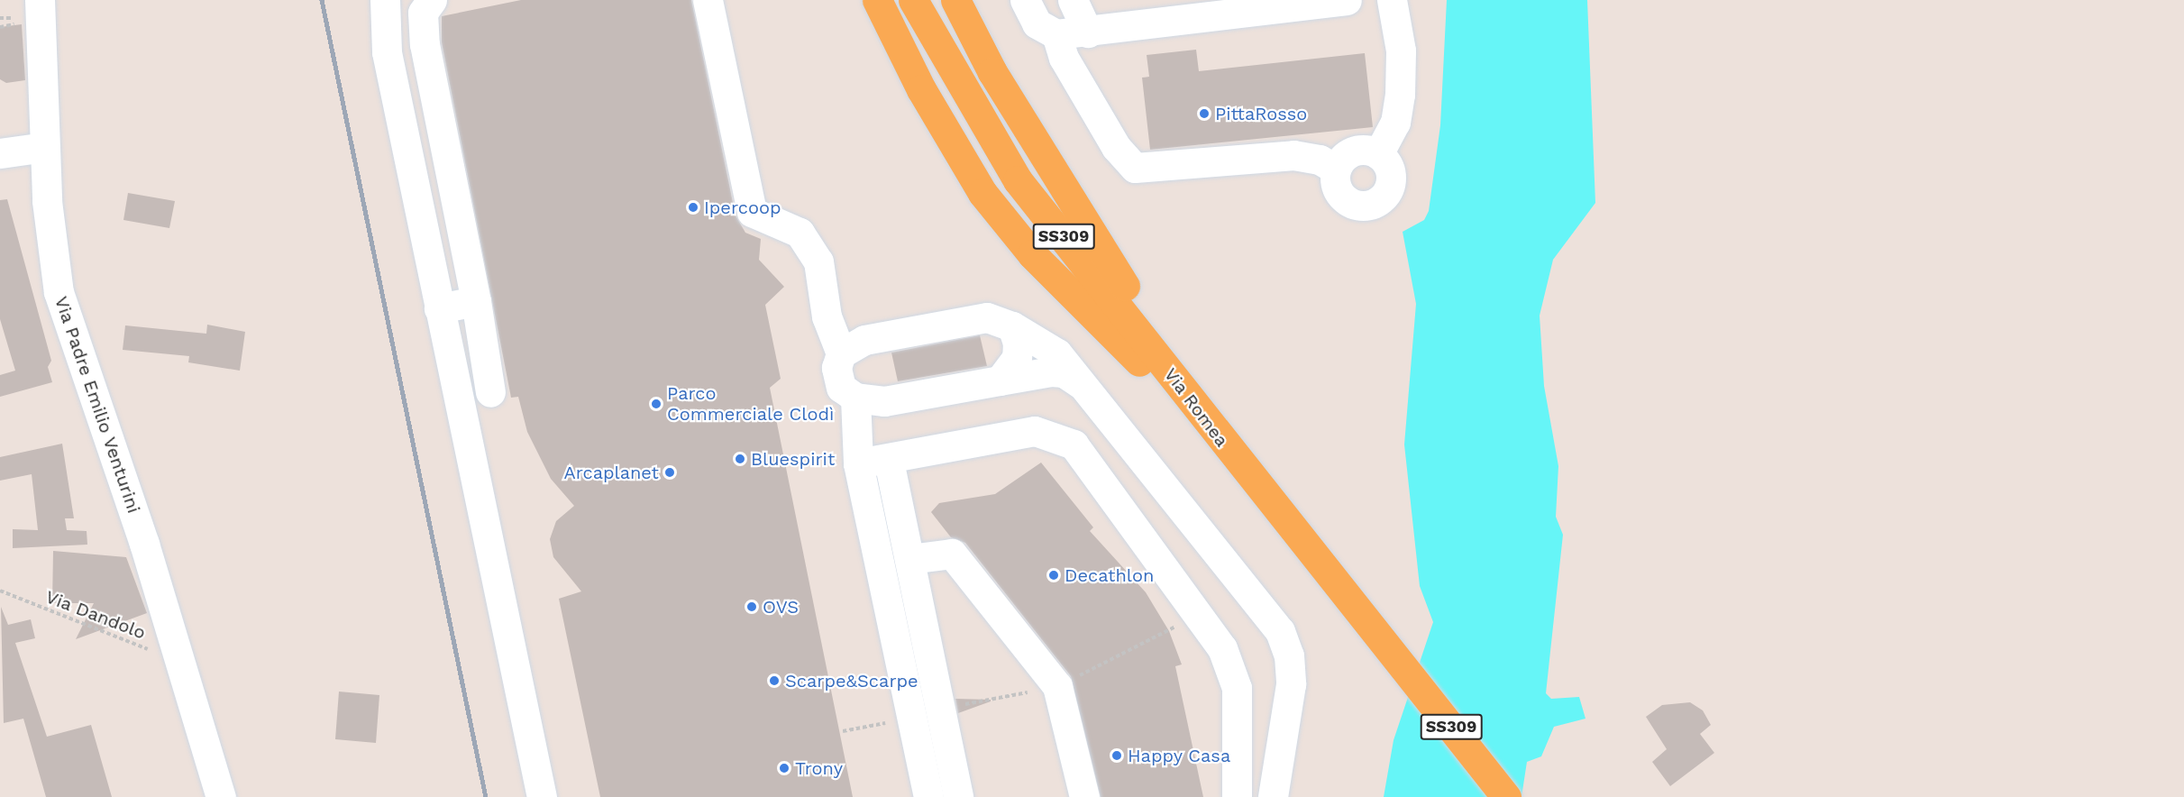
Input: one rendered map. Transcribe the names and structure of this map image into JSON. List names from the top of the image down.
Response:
{
  "streets": {
    "main road": ["SS309", "Via Romea"],
    "street": ["Via Padre Emilio Venturini"],
    "path": ["Via Dandolo"]
  },
  "crossings": [
    ["Via Padre Emilio Venturini", "Via Dandolo"]
  ],
  "places": [
    "PittaRosso",
    "Ipercoop",
    "Parco Commerciale Clodì",
    "Bluespirit",
    "Arcaplanet",
    "Decathlon",
    "OVS",
    "Scarpe&Scarpe",
    "Happy Casa",
    "Trony"
  ]
}
